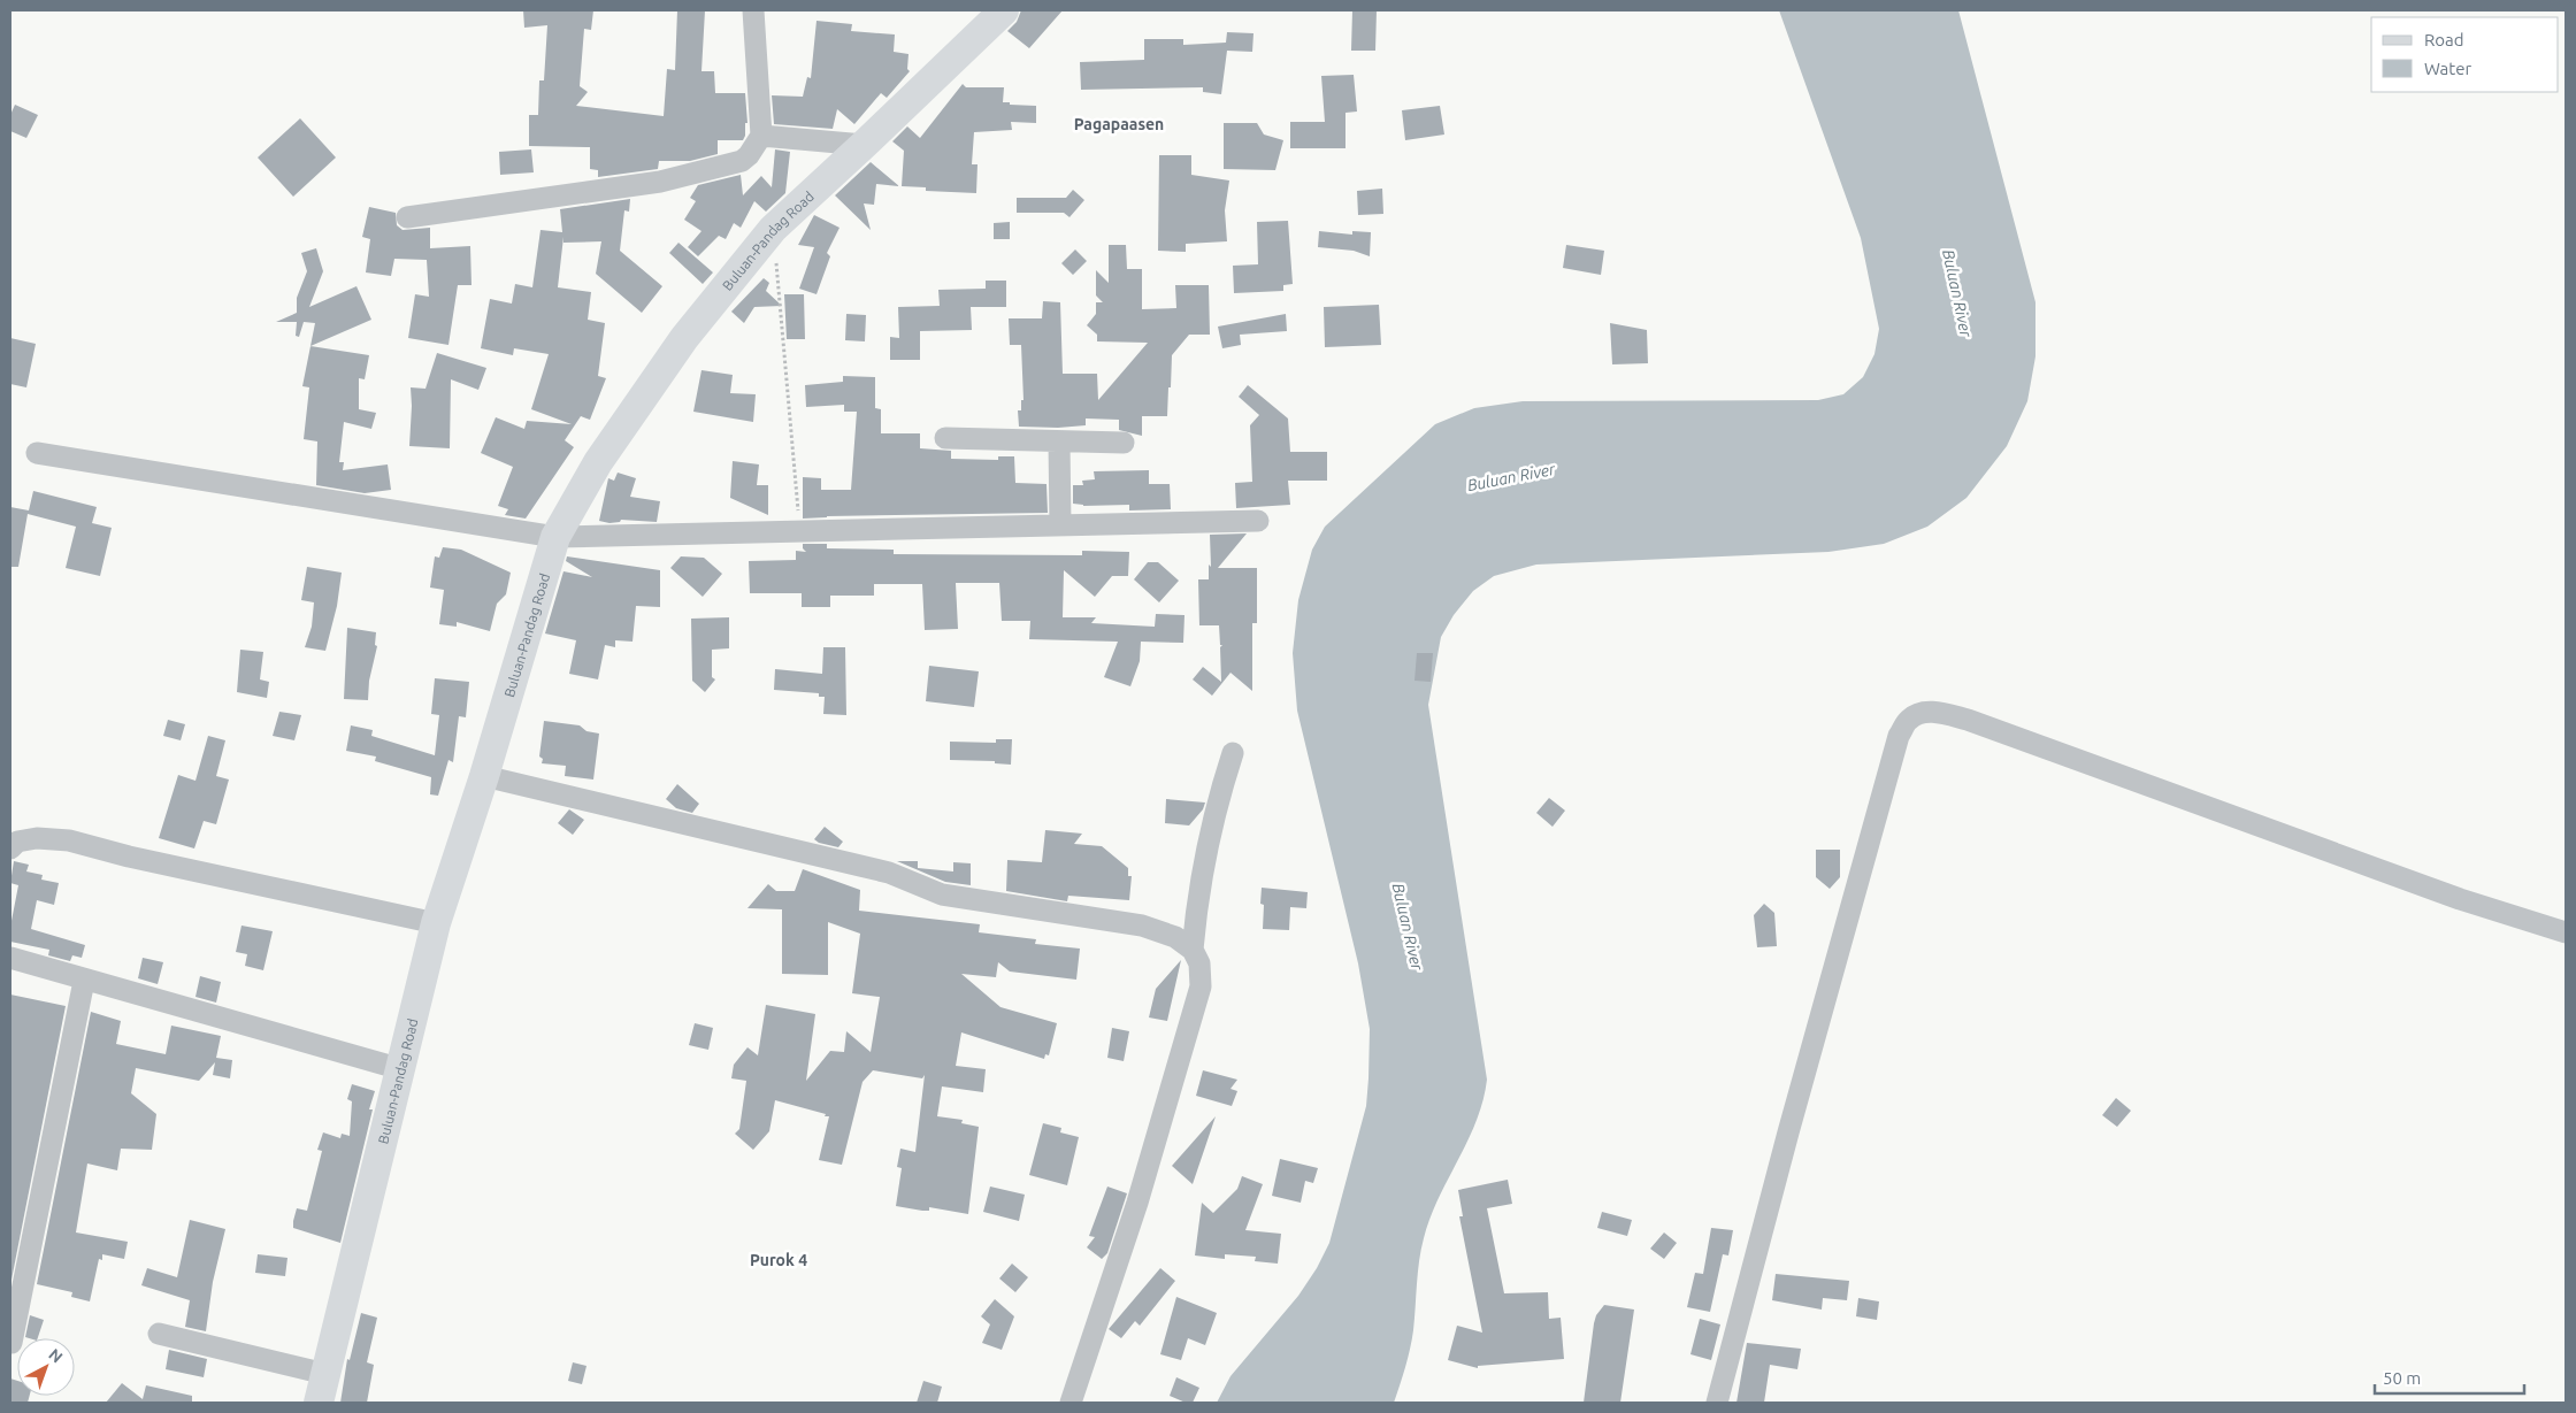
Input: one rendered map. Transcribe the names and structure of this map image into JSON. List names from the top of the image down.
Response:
{
  "streets": {
    "main road": ["Buluan-Pandag Road"]
  },
  "districts": ["Pagapaasen", "Purok 4"],
  "water": ["Buluan River"],
  "legend": ["Road", "Water"],
  "scale_bar": "50 m",
  "north": "top right"
}
